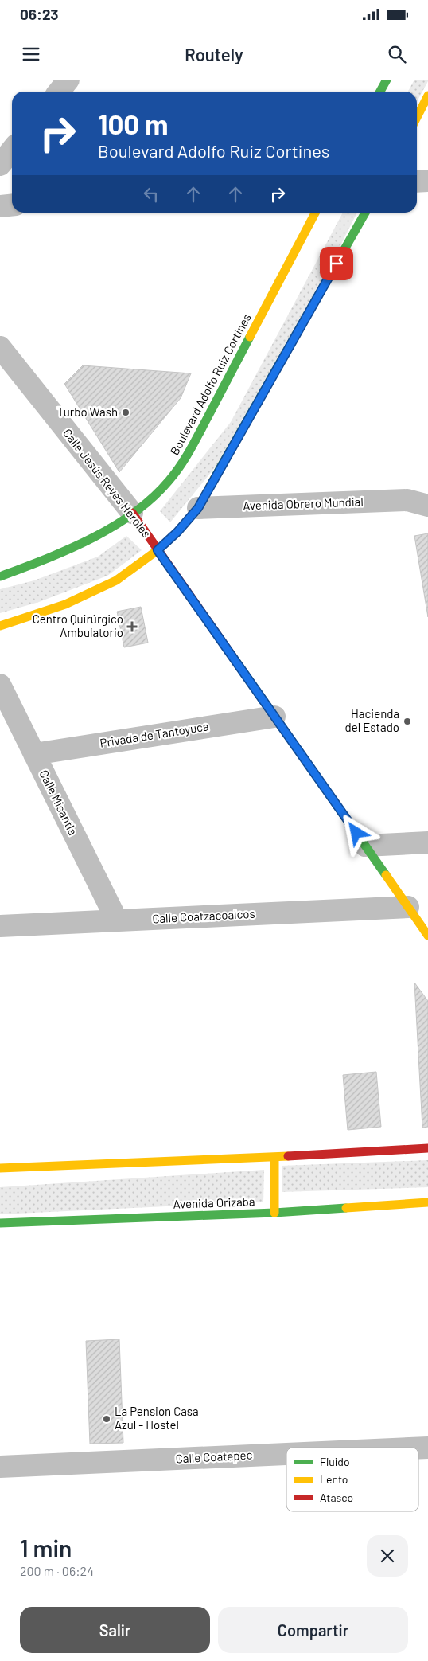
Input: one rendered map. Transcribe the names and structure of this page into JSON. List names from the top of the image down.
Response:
{
  "streets": {
    "main road": ["Boulevard Adolfo Ruiz Cortines", "Calle Jesús Reyes Heroles", "Avenida Orizaba"],
    "street": [
      "Avenida Obrero Mundial",
      "Privada de Tantoyuca",
      "Calle Misantla",
      "Calle Coatzacoalcos",
      "Calle Coatepec"
    ]
  },
  "crossings": [
    ["Boulevard Adolfo Ruiz Cortines", "Calle Jesús Reyes Heroles"],
    ["Calle Jesús Reyes Heroles", "Privada de Tantoyuca"],
    ["Calle Jesús Reyes Heroles", "Calle Coatzacoalcos"],
    ["Privada de Tantoyuca", "Calle Misantla"],
    ["Calle Misantla", "Calle Coatzacoalcos"]
  ],
  "places": {
    "other": ["Turbo Wash", "Hacienda del Estado", "La Pension Casa Azul - Hostel"],
    "health": ["Centro Quirúrgico Ambulatorio"]
  },
  "legend": ["Fluido", "Lento", "Atasco"],
  "page": {
    "status": "06:23",
    "header": "Routely",
    "turn": ["100 m", "Boulevard Adolfo Ruiz Cortines"],
    "heading": ["1 min", "200 m · 06:24"],
    "buttons": ["Salir", "Compartir"]
  }
}
